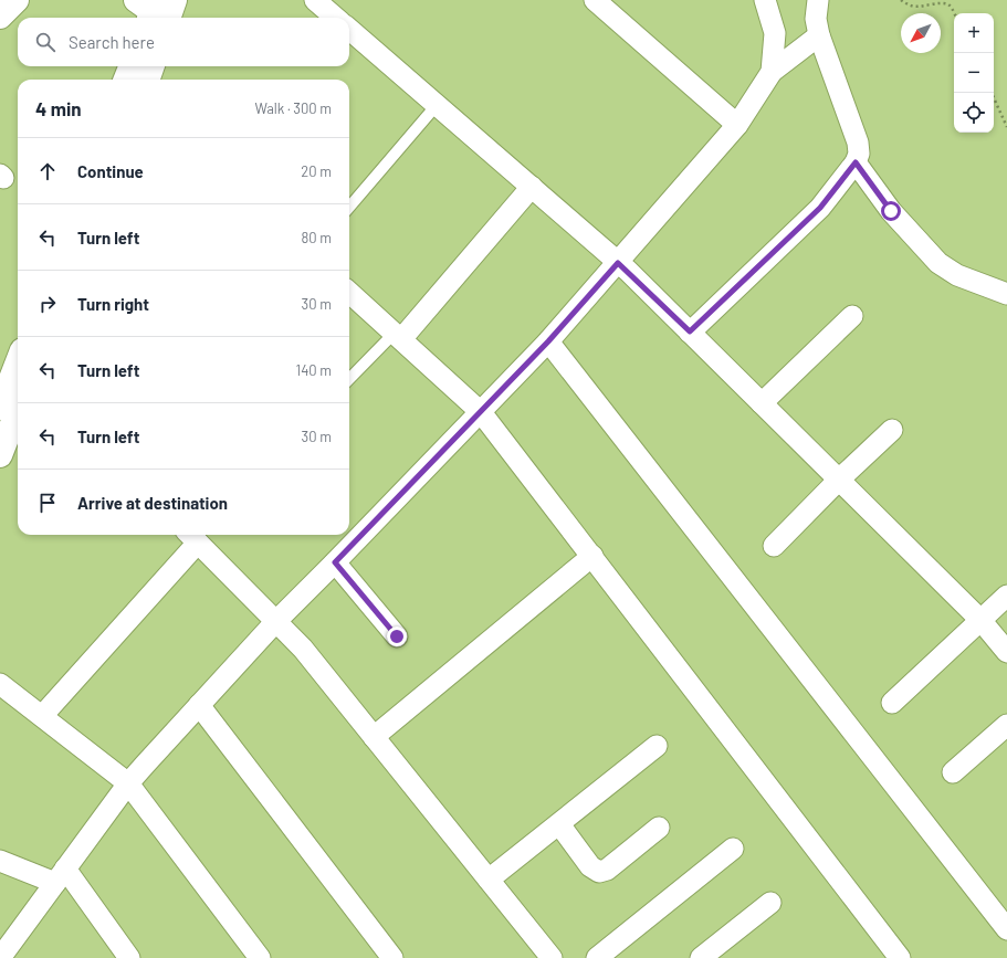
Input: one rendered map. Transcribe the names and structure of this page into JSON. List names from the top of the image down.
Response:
{
  "north": "bottom left",
  "page": {
    "map_buttons": ["+", "−"],
    "search": "Search here",
    "heading": ["4 min", "Walk · 300 m"],
    "list": [
      ["Continue", "20 m"],
      ["Turn left", "80 m"],
      ["Turn right", "30 m"],
      ["Turn left", "140 m"],
      ["Turn left", "30 m"],
      "Arrive at destination"
    ]
  }
}
